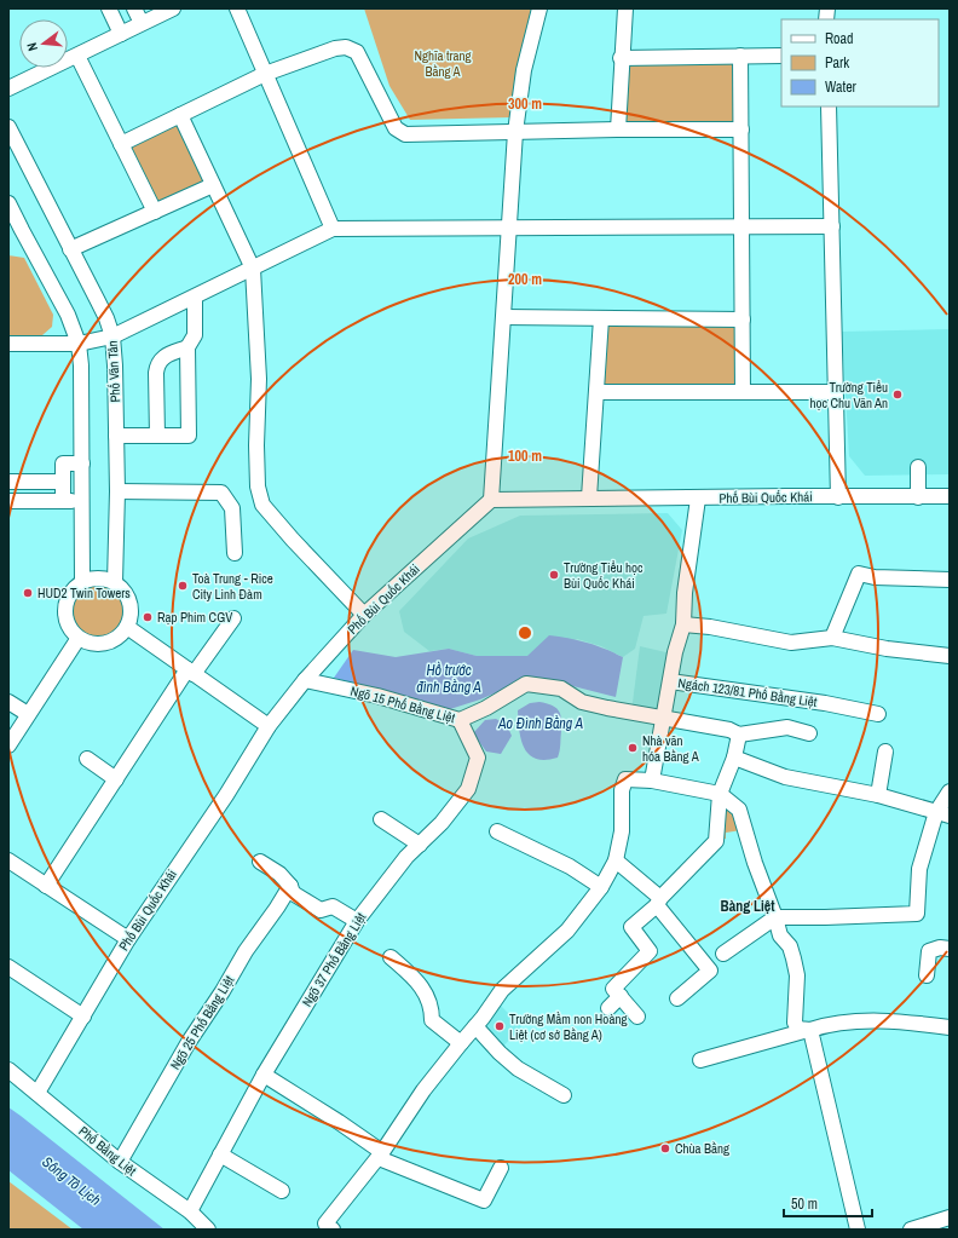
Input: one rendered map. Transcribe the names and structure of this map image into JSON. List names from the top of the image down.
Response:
{
  "streets": {
    "street": [
      "Phố Văn Tân",
      "Phố Bùi Quốc Khái",
      "Ngách 123/81 Phố Bằng Liệt",
      "Ngõ 15 Phố Bằng Liệt",
      "Ngõ 37 Phố Bằng Liệt",
      "Ngõ 25 Phố Bằng Liệt",
      "Phố Bằng Liệt"
    ]
  },
  "crossings": [
    ["Phố Bùi Quốc Khái", "Ngõ 15 Phố Bằng Liệt"],
    ["Phố Bùi Quốc Khái", "Phố Bằng Liệt"],
    ["Ngõ 15 Phố Bằng Liệt", "Ngõ 37 Phố Bằng Liệt"],
    ["Ngõ 37 Phố Bằng Liệt", "Phố Bằng Liệt"],
    ["Ngõ 25 Phố Bằng Liệt", "Phố Bằng Liệt"]
  ],
  "districts": ["Bàng Liệt"],
  "water": ["Hồ trước đình Bằng A", "Ao Đình Bằng A", "Sông Tô Lịch"],
  "parks": ["Nghĩa trang Bằng A"],
  "places": [
    "Trường Tiểu học Chu Văn An",
    "Trường Tiểu học Bùi Quốc Khái",
    "Toà Trung - Rice City Linh Đàm",
    "HUD2 Twin Towers",
    "Rạp Phim CGV",
    "Nhà văn hóa Bằng A",
    "Trường Mầm non Hoàng Liệt (cơ sở Bằng A)",
    "Chùa Bằng"
  ],
  "legend": ["Road", "Park", "Water"],
  "scale_bar": "50 m",
  "north": "left",
  "rings": ["300 m", "200 m", "100 m"]
}
